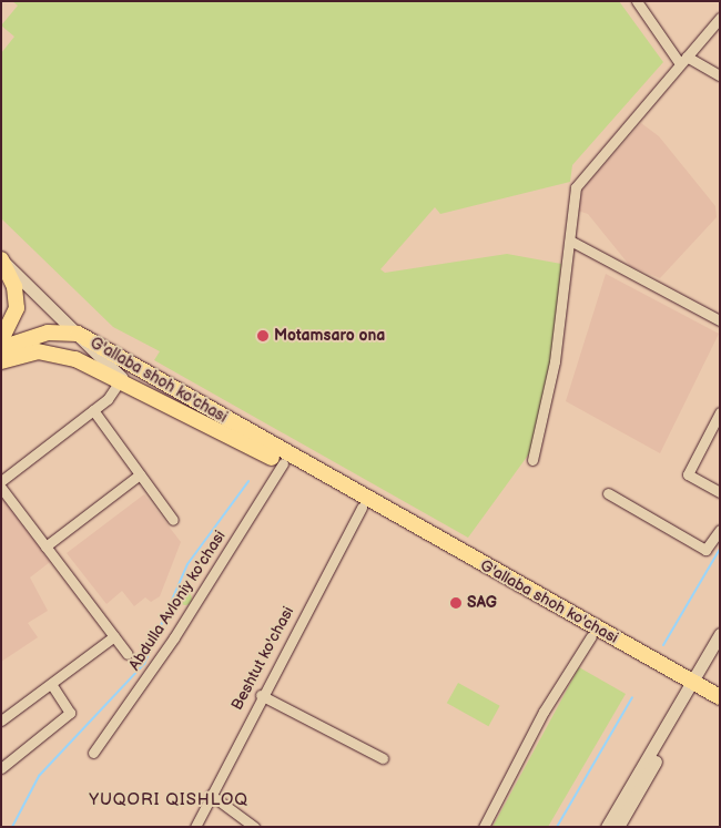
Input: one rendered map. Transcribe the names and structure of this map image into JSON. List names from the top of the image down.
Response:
{
  "streets": {
    "main road": ["G'allaba shoh ko'chasi"],
    "street": ["Abdulla Avloniy ko'chasi", "Beshtut ko'chasi"]
  },
  "crossings": [
    ["G'allaba shoh ko'chasi", "Abdulla Avloniy ko'chasi"],
    ["G'allaba shoh ko'chasi", "Beshtut ko'chasi"]
  ],
  "districts": ["YUQORI QISHLOQ"],
  "places": ["Motamsaro ona", "SAG"]
}
